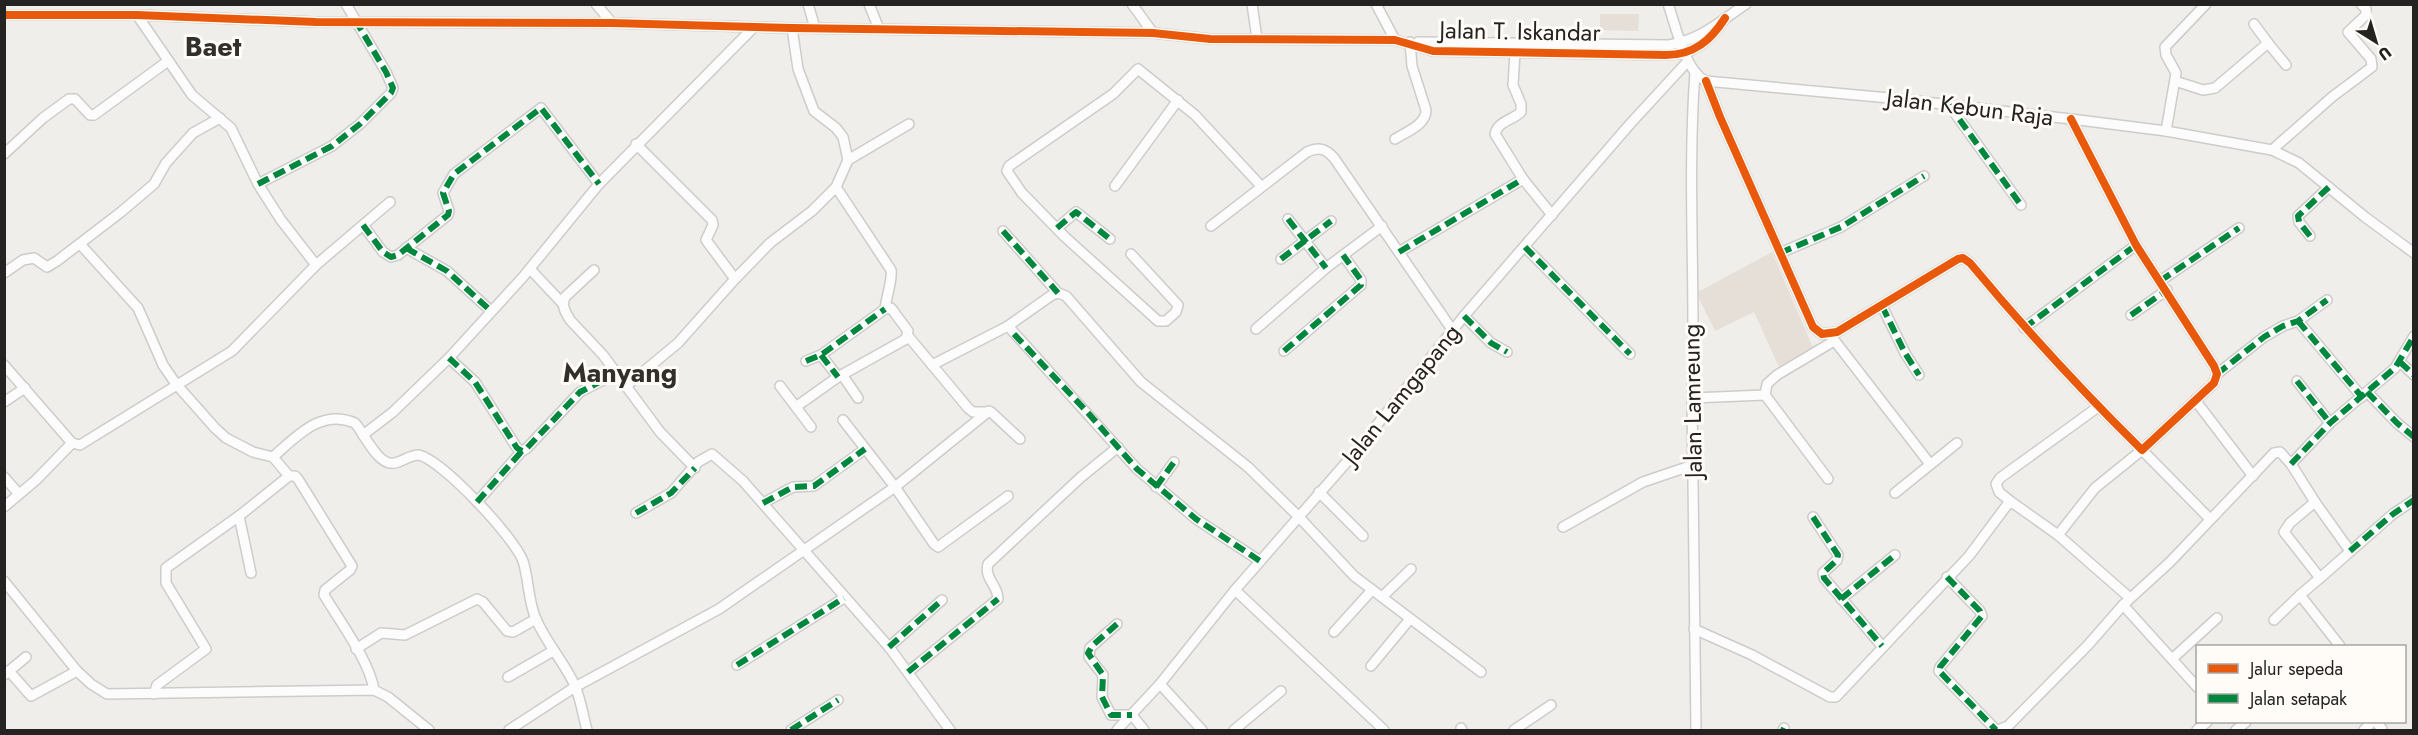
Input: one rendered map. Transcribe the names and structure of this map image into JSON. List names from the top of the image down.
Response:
{
  "streets": {
    "street": [
      "Jalan T. Iskandar",
      "Jalan Kebun Raja",
      "Jalan Lamgapang",
      "Jalan Lamreung"
    ]
  },
  "crossings": [
    ["Jalan T. Iskandar", "Jalan Lamgapang"]
  ],
  "districts": ["Baet", "Manyang"],
  "legend": ["Jalur sepeda", "Jalan setapak"],
  "north": "bottom right"
}
